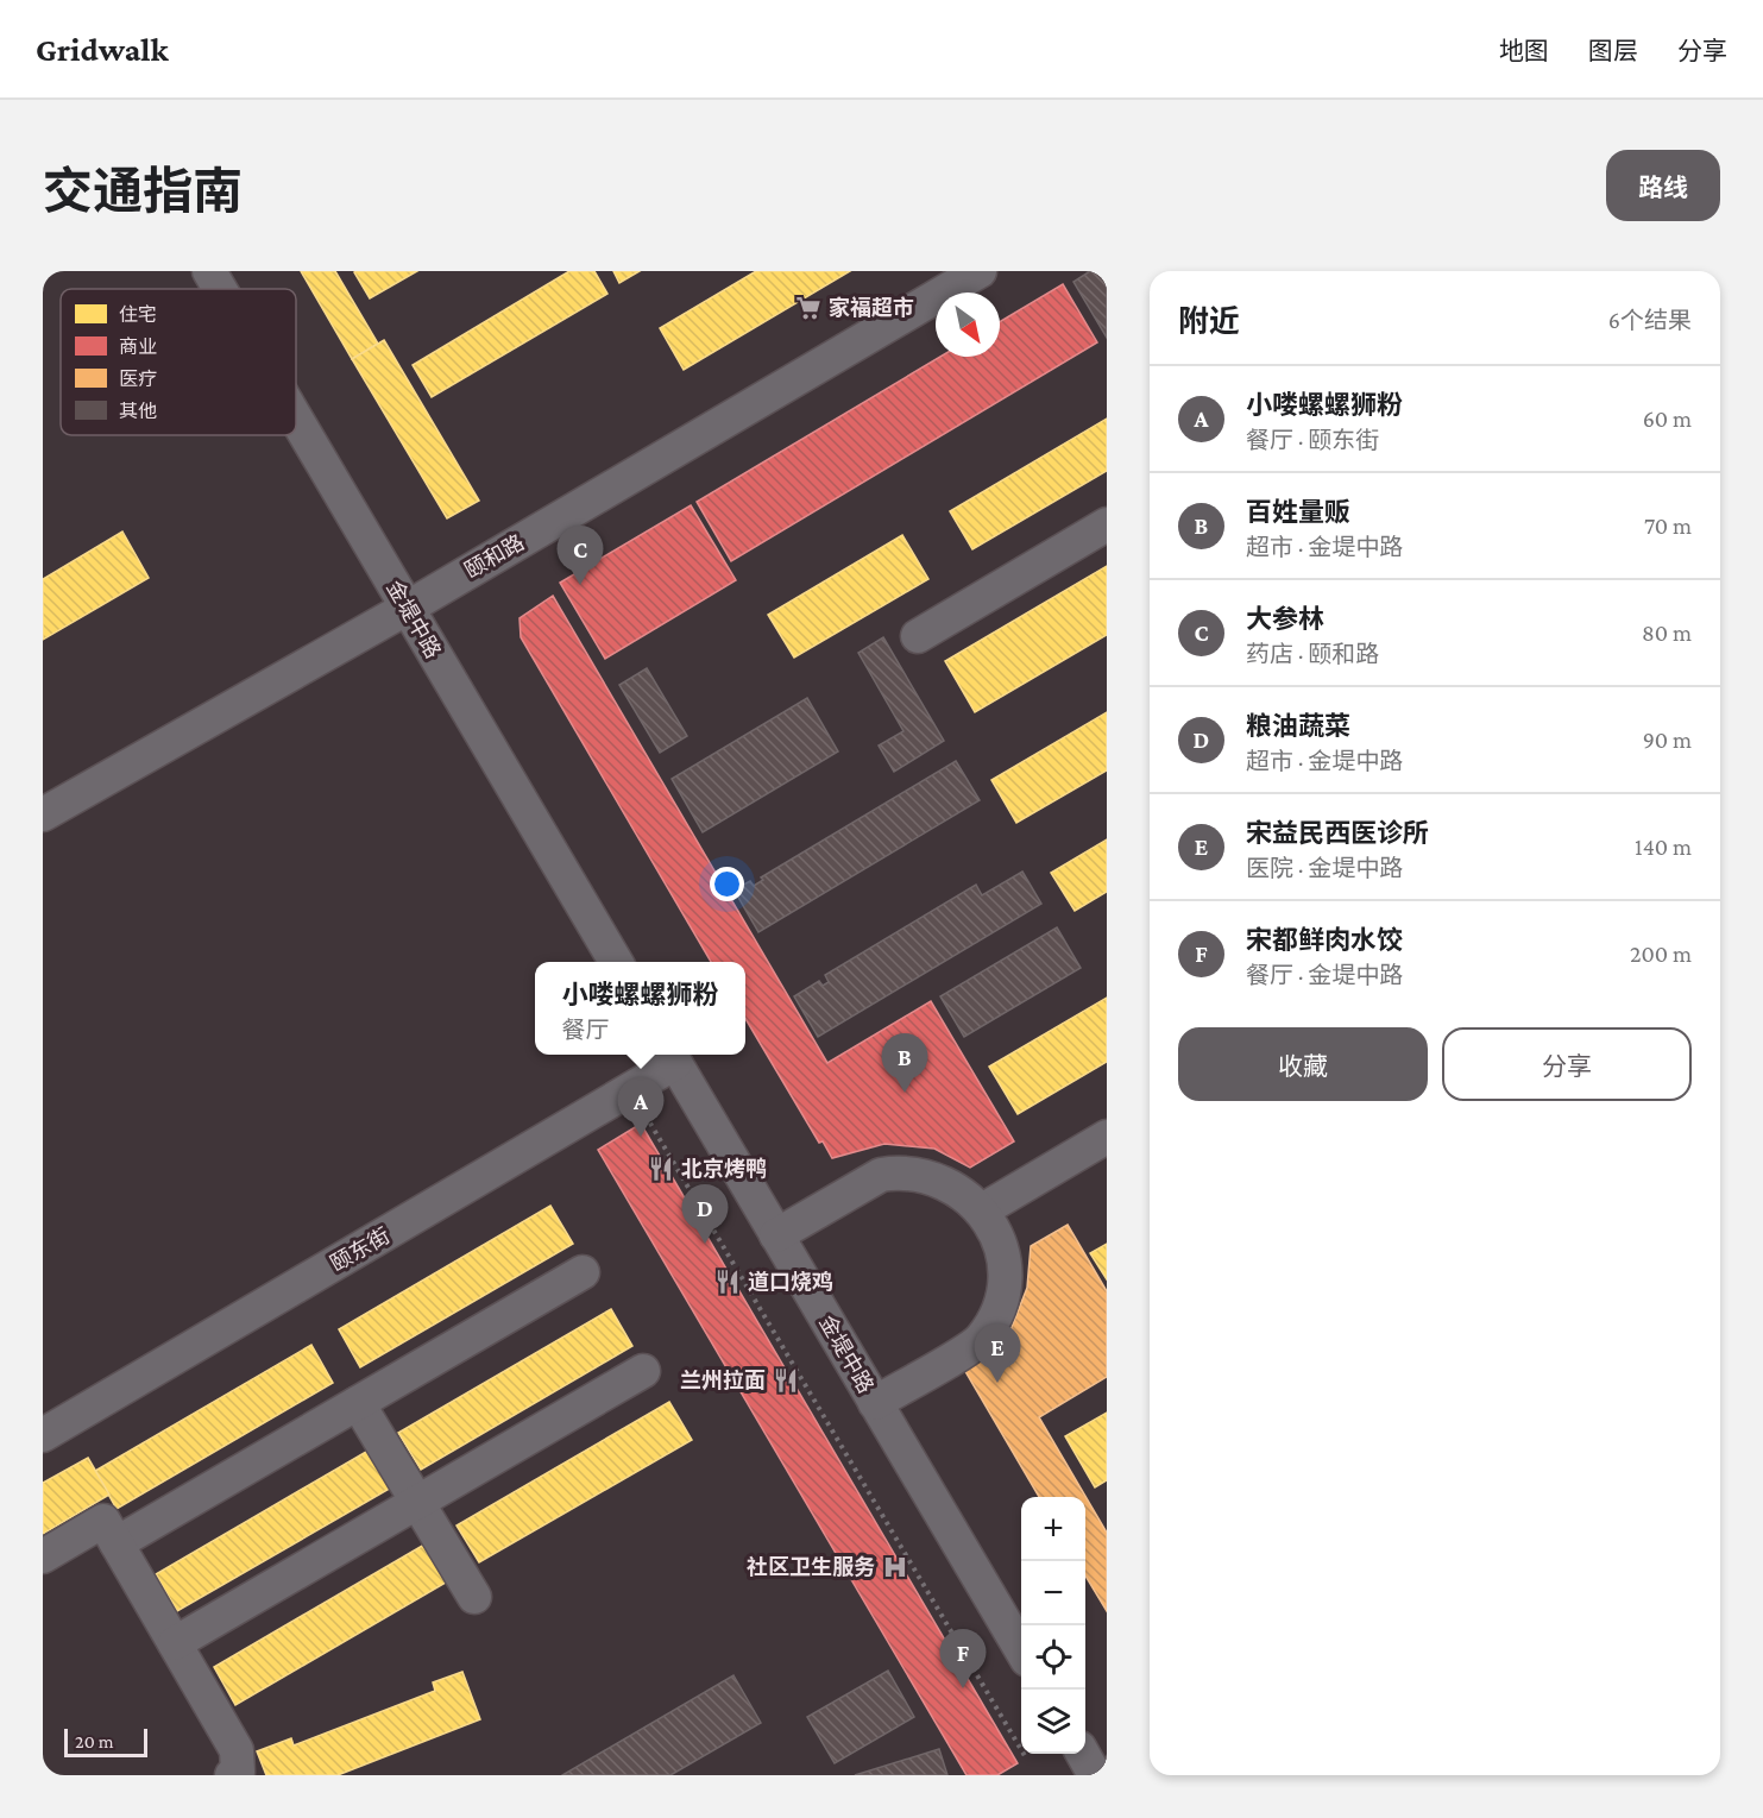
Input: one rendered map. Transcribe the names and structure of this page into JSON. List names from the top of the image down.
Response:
{
  "streets": {
    "street": ["颐和路", "金堤中路", "颐东街"]
  },
  "crossings": [
    ["颐和路", "金堤中路"],
    ["金堤中路", "颐东街"]
  ],
  "places": {
    "supermarket": ["家福超市"],
    "restaurant": ["北京烤鸭", "道口烧鸡", "兰州拉面"],
    "hospital": ["社区卫生服务"]
  },
  "legend": [
    "住宅",
    "商业",
    "医疗",
    "其他"
  ],
  "scale_bar": "20 m",
  "north": "bottom right",
  "page": {
    "header": "Gridwalk",
    "nav": ["地图", "图层", "分享"],
    "title": "交通指南",
    "buttons": [
      "路线",
      ["收藏", "分享"]
    ],
    "heading": ["附近", "6个结果"],
    "list": [
      {
        "mark": "A",
        "name": "小喽螺螺狮粉",
        "note": "餐厅 · 颐东街",
        "value": "60 m"
      },
      {
        "mark": "B",
        "name": "百姓量贩",
        "note": "超市 · 金堤中路",
        "value": "70 m"
      },
      {
        "mark": "C",
        "name": "大参林",
        "note": "药店 · 颐和路",
        "value": "80 m"
      },
      {
        "mark": "D",
        "name": "粮油蔬菜",
        "note": "超市 · 金堤中路",
        "value": "90 m"
      },
      {
        "mark": "E",
        "name": "宋益民西医诊所",
        "note": "医院 · 金堤中路",
        "value": "140 m"
      },
      {
        "mark": "F",
        "name": "宋都鲜肉水饺",
        "note": "餐厅 · 金堤中路",
        "value": "200 m"
      }
    ],
    "pins": [
      "C",
      "B",
      "A",
      "D",
      "E",
      "F"
    ],
    "popup": ["小喽螺螺狮粉", "餐厅"],
    "map_buttons": ["+", "−"],
    "scale": "20 m"
  }
}
